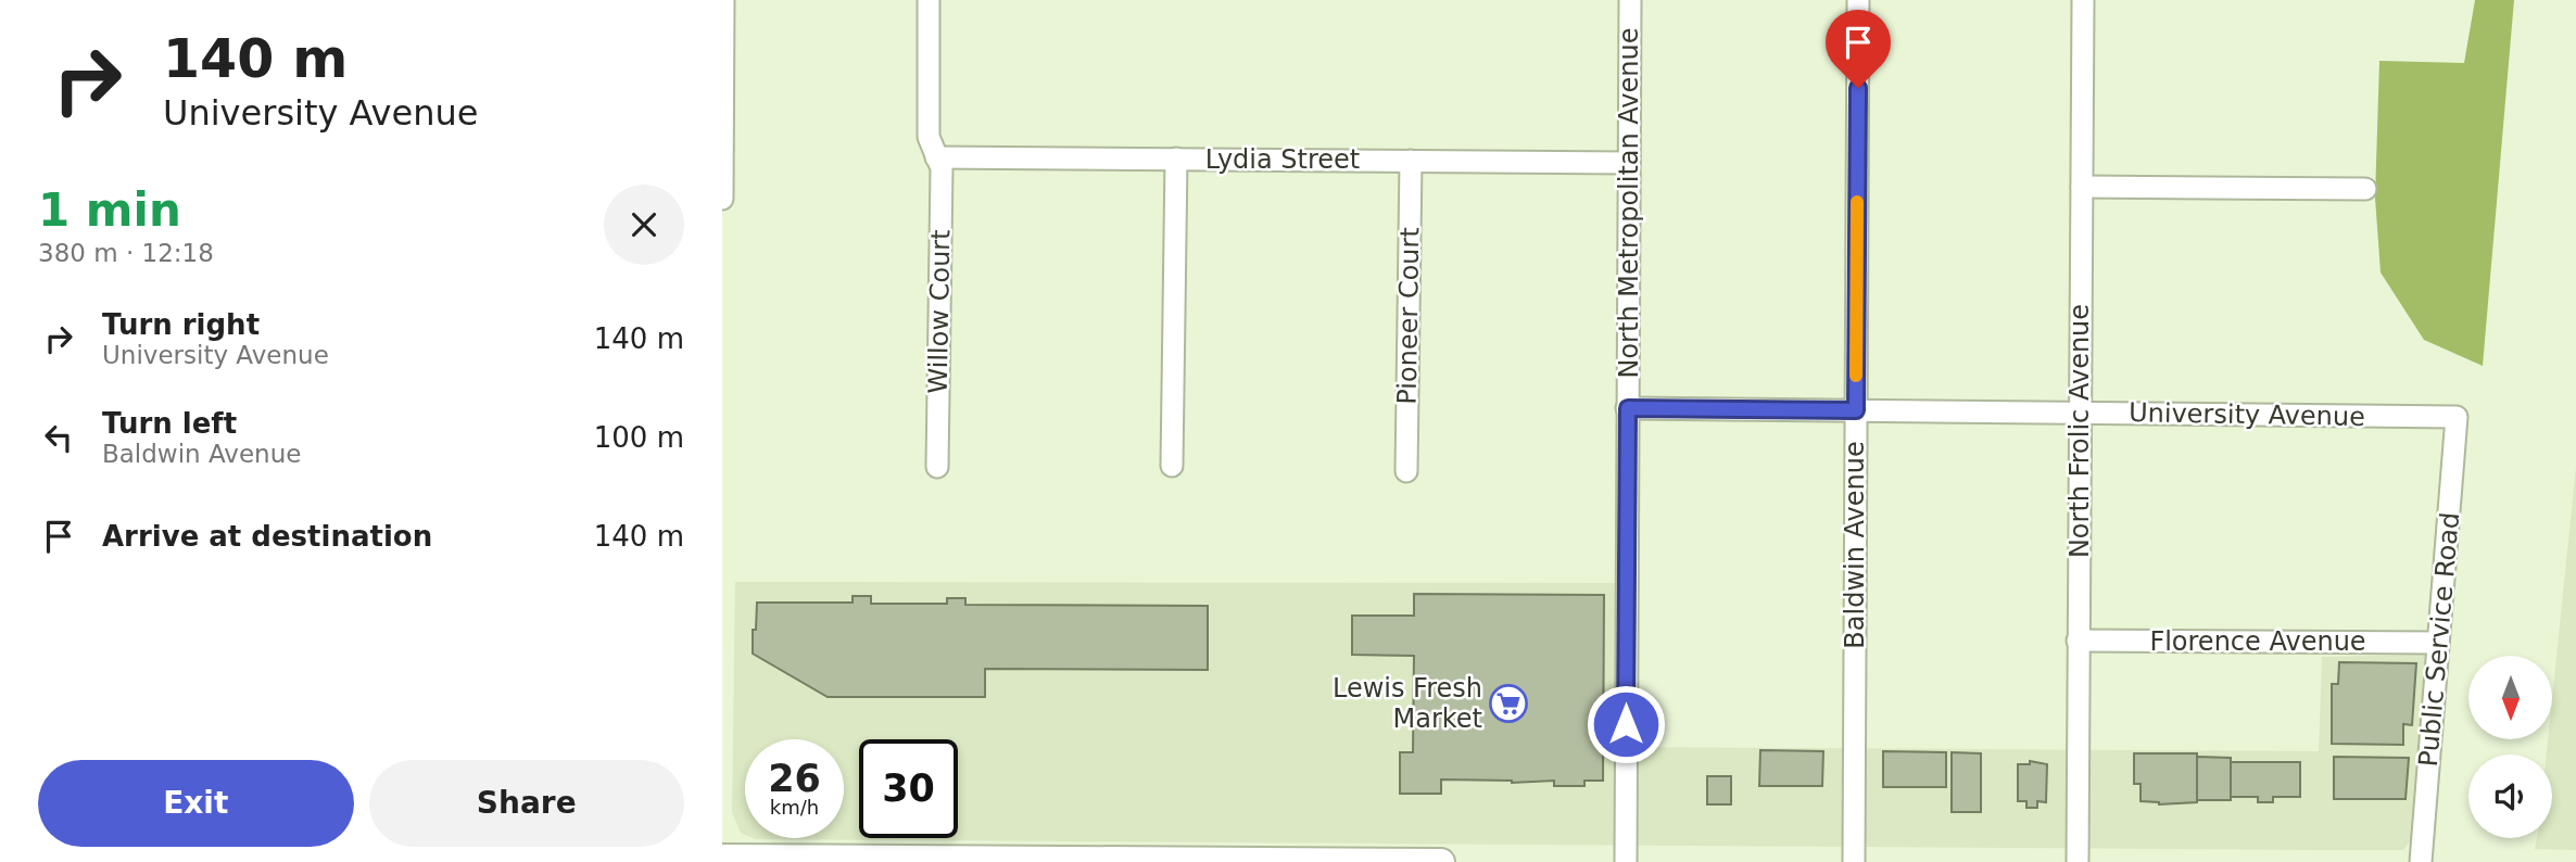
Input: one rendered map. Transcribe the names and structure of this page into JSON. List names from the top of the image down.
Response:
{
  "streets": {
    "street": [
      "Lydia Street",
      "North Metropolitan Avenue",
      "Willow Court",
      "Pioneer Court",
      "University Avenue",
      "North Frolic Avenue",
      "Baldwin Avenue",
      "Public Service Road",
      "Florence Avenue"
    ]
  },
  "crossings": [
    ["Lydia Street", "North Metropolitan Avenue"],
    ["Lydia Street", "Willow Court"],
    ["Lydia Street", "Pioneer Court"],
    ["North Metropolitan Avenue", "University Avenue"],
    ["University Avenue", "North Frolic Avenue"],
    ["University Avenue", "Baldwin Avenue"],
    ["University Avenue", "Public Service Road"],
    ["North Frolic Avenue", "Florence Avenue"],
    ["Public Service Road", "Florence Avenue"]
  ],
  "places": {
    "supermarket": ["Lewis Fresh Market"]
  },
  "north": "bottom",
  "page": {
    "turn": ["140 m", "University Avenue"],
    "heading": ["1 min", "380 m · 12:18"],
    "list": [
      {
        "name": "Turn right",
        "note": "University Avenue",
        "value": "140 m"
      },
      {
        "name": "Turn left",
        "note": "Baldwin Avenue",
        "value": "100 m"
      },
      {
        "name": "Arrive at destination",
        "value": "140 m"
      }
    ],
    "speed": "26 km/h",
    "limit": "30",
    "buttons": ["Exit", "Share"]
  }
}
